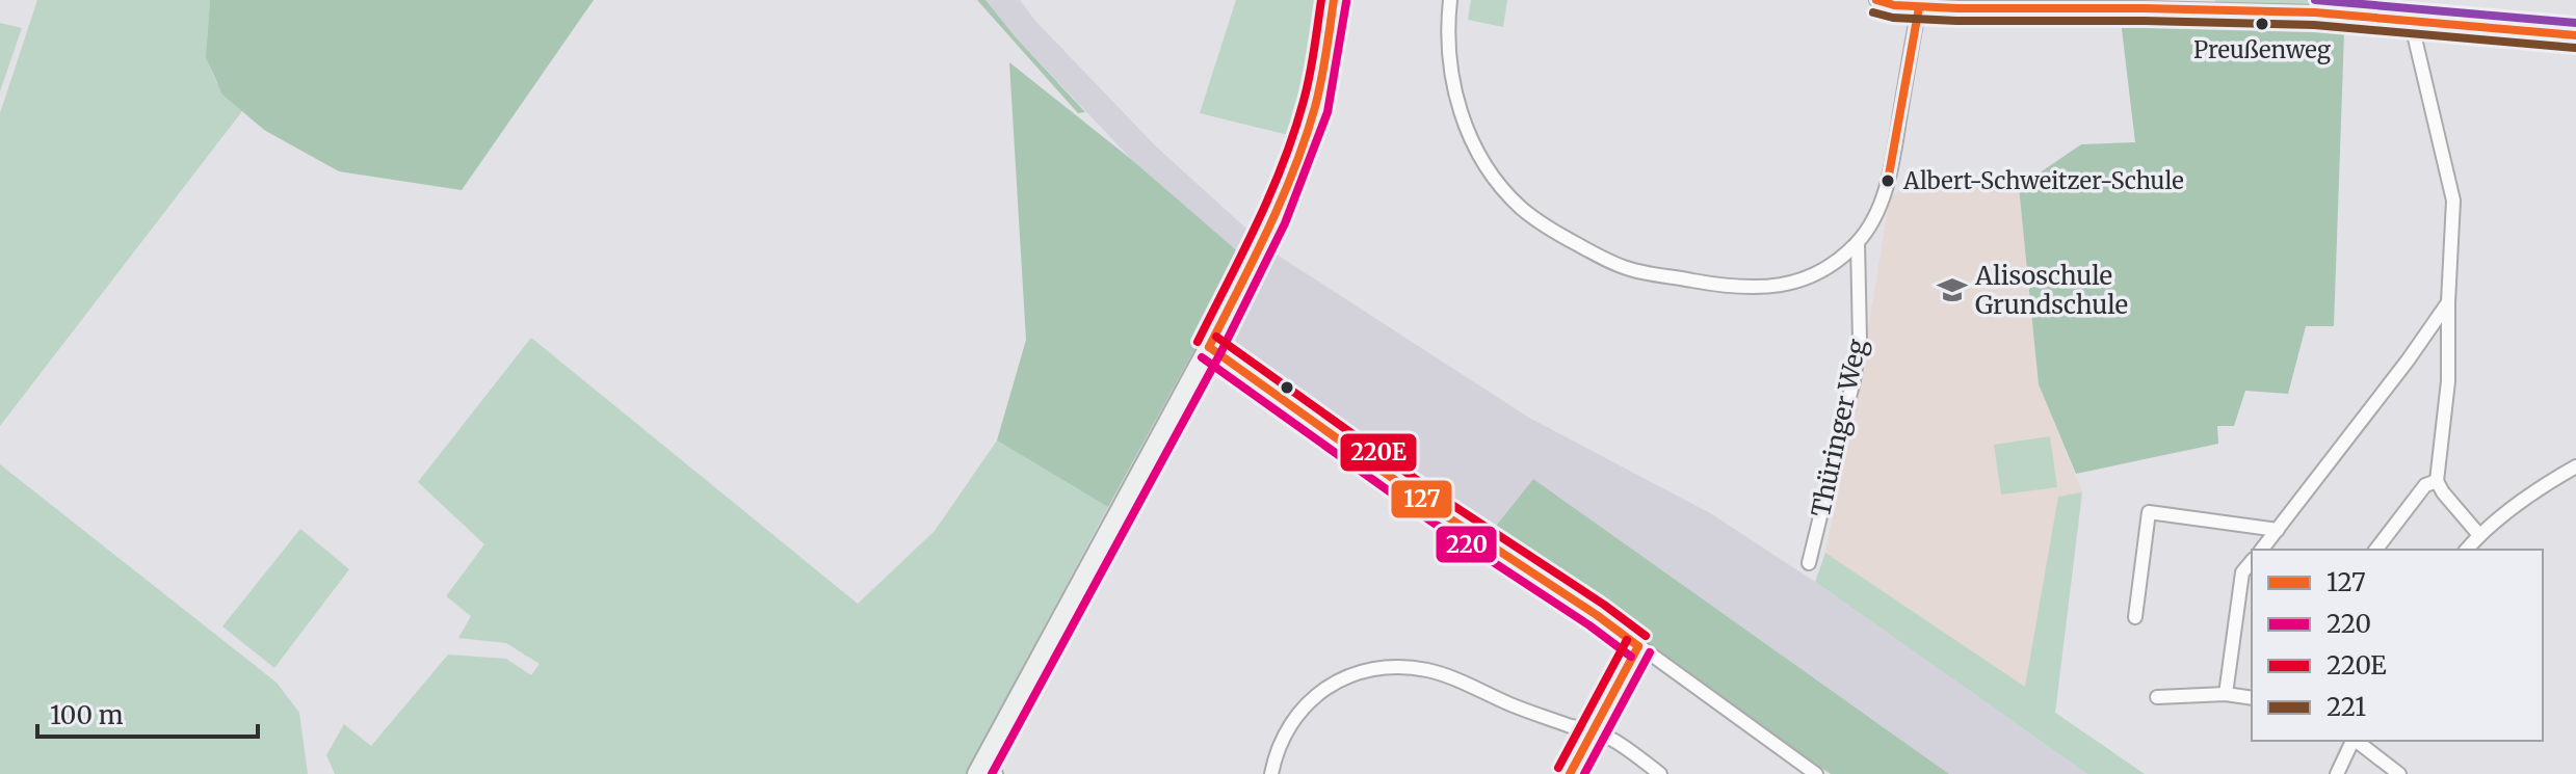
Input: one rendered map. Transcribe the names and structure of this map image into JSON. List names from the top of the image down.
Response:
{
  "streets": {
    "street": ["Thüringer Weg"]
  },
  "places": {
    "other": ["Preußenweg", "Albert-Schweitzer-Schule"],
    "school or university": ["Alisoschule Grundschule"]
  },
  "lines": [
    "transit line 127",
    "transit line 220E",
    "transit line 220",
    "transit line 221"
  ],
  "legend": [
    "127",
    "220",
    "220E",
    "221"
  ],
  "scale_bar": "100 m"
}
